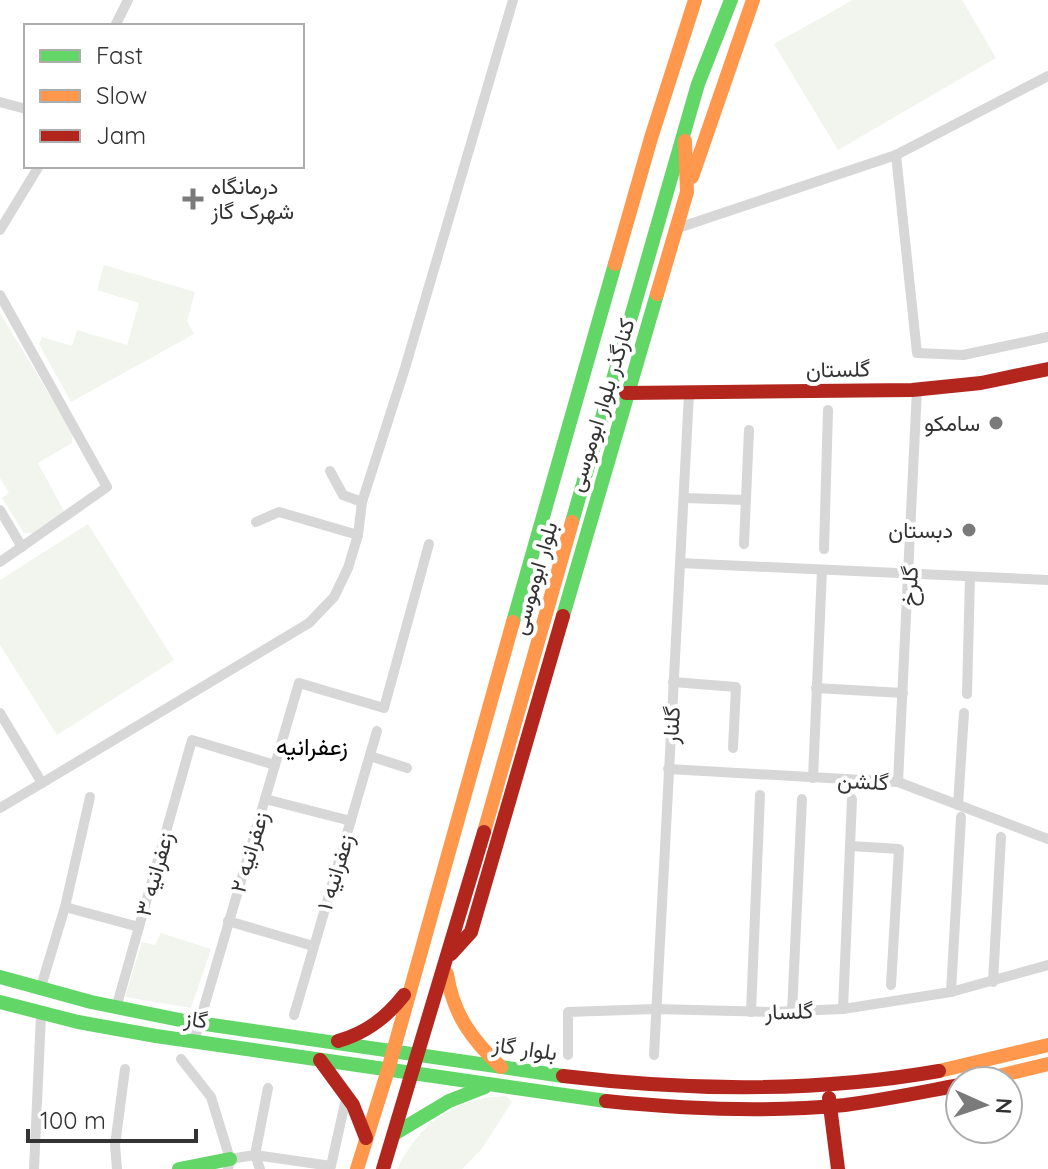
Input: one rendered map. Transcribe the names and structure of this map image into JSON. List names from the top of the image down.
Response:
{
  "streets": {
    "main road": [
      "گلستان",
      "کنارگذر بلوار ابوموسی",
      "بلوار ابوموسی",
      "گاز",
      "بلوار گاز"
    ],
    "street": [
      "گلرخ",
      "گلنار",
      "گلشن",
      "زعفرانیه ۲",
      "زعفرانیه ۱",
      "زعفرانیه ۳",
      "گلسار"
    ]
  },
  "crossings": [
    ["گلستان", "کنارگذر بلوار ابوموسی"],
    ["گلستان", "گلرخ"],
    ["گلستان", "گلنار"],
    ["کنارگذر بلوار ابوموسی", "بلوار ابوموسی"],
    ["بلوار ابوموسی", "گاز"],
    ["بلوار ابوموسی", "بلوار گاز"],
    ["گلرخ", "گلشن"],
    ["گلنار", "گلشن"],
    ["گلنار", "گلسار"],
    ["زعفرانیه ۲", "زعفرانیه ۳"],
    ["زعفرانیه ۲", "گاز"],
    ["زعفرانیه ۲", "بلوار گاز"],
    ["زعفرانیه ۳", "بلوار گاز"],
    ["گاز", "بلوار گاز"]
  ],
  "districts": ["زعفرانیه"],
  "places": {
    "health": ["درمانگاه شهرک گاز"],
    "other": ["سامکو", "دبستان"]
  },
  "legend": ["Fast", "Slow", "Jam"],
  "scale_bar": "100 m",
  "north": "right"
}
